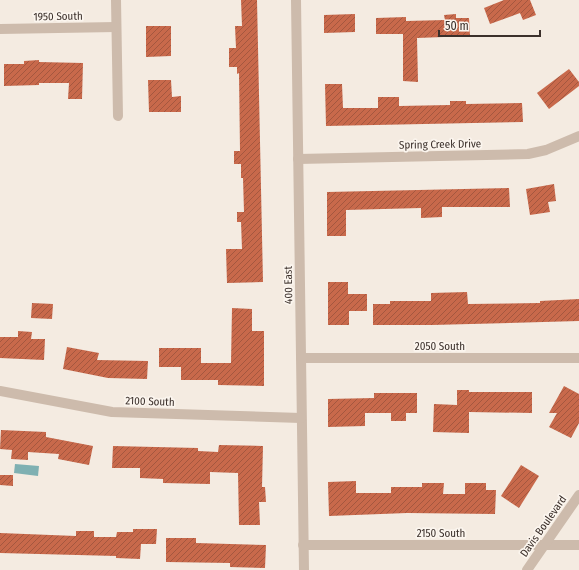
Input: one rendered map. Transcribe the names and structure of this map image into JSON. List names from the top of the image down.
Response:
{
  "streets": {
    "street": [
      "1950 South",
      "Spring Creek Drive",
      "400 East",
      "2050 South",
      "2100 South",
      "Davis Boulevard",
      "2150 South"
    ]
  },
  "crossings": [
    ["Spring Creek Drive", "400 East"],
    ["400 East", "2050 South"],
    ["400 East", "2100 South"],
    ["400 East", "2150 South"],
    ["Davis Boulevard", "2150 South"]
  ],
  "scale_bar": "50 m"
}
